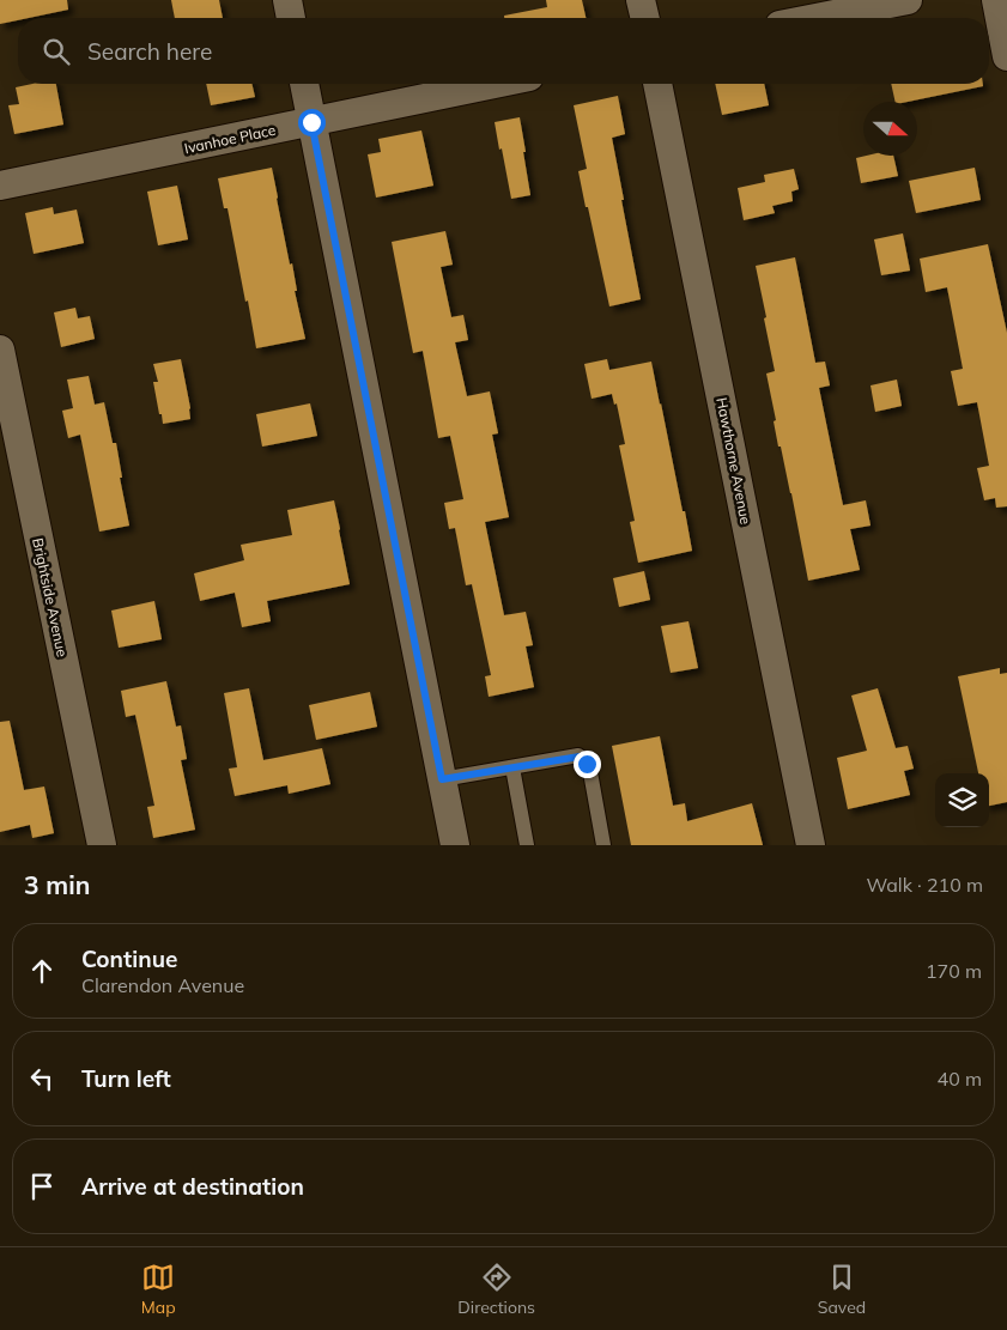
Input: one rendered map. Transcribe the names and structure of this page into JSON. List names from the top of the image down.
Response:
{
  "streets": {
    "street": ["Ivanhoe Place", "Hawthorne Avenue", "Brightside Avenue"]
  },
  "north": "right",
  "page": {
    "search": "Search here",
    "heading": ["3 min", "Walk · 210 m"],
    "list": [
      ["Continue", "Clarendon Avenue", "170 m"],
      ["Turn left", "40 m"],
      "Arrive at destination"
    ],
    "nav": ["Map", "Directions", "Saved"]
  }
}
